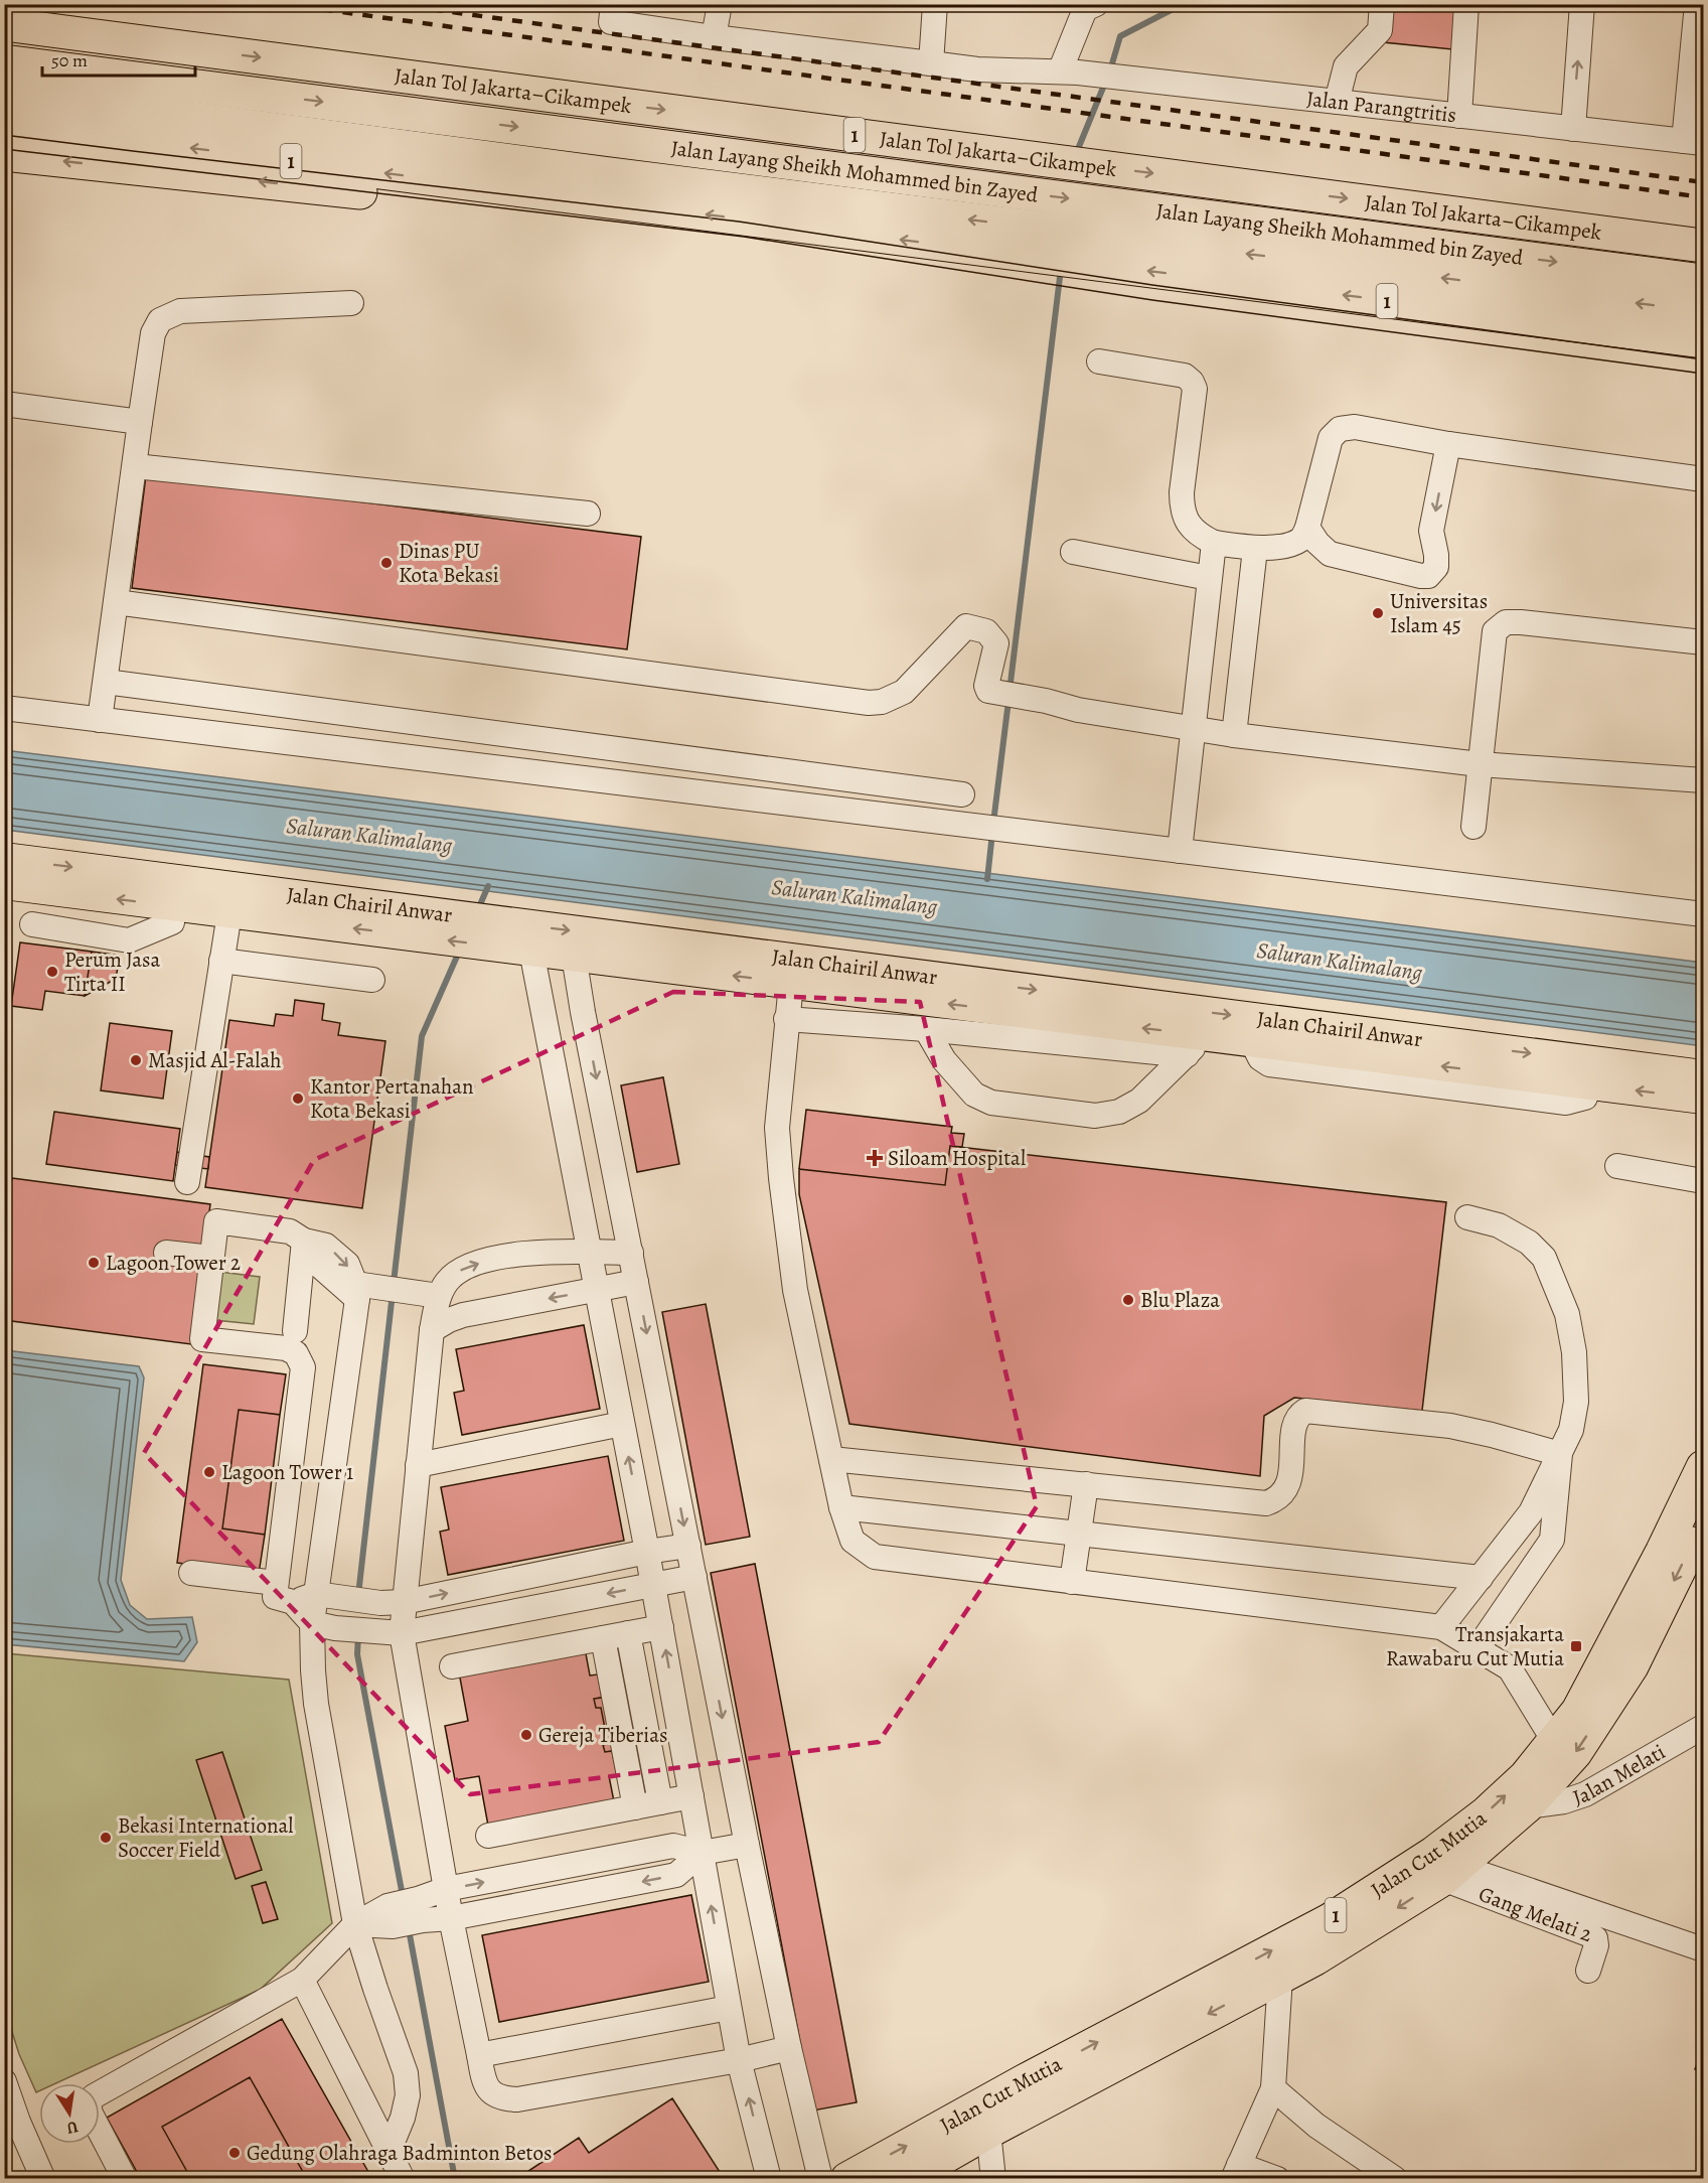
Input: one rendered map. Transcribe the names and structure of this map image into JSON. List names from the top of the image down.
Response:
{
  "streets": {
    "highway": [
      "Jalan Tol Jakarta–Cikampek",
      "1",
      "Jalan Layang Sheikh Mohammed bin Zayed",
      "Jalan Cut Mutia"
    ],
    "main road": ["Jalan Chairil Anwar"],
    "street": ["Jalan Parangtritis", "Jalan Melati", "Gang Melati 2"]
  },
  "crossings": [
    ["Jalan Melati", "Jalan Cut Mutia"],
    ["Jalan Cut Mutia", "Gang Melati 2"]
  ],
  "water": ["Saluran Kalimalang"],
  "places": {
    "other": [
      "Dinas PU Kota Bekasi",
      "Universitas Islam 45",
      "Perum Jasa Tirta II",
      "Masjid Al-Falah",
      "Kantor Pertanahan Kota Bekasi",
      "Lagoon Tower 2",
      "Blu Plaza",
      "Lagoon Tower 1",
      "Gereja Tiberias",
      "Bekasi International Soccer Field",
      "Gedung Olahraga Badminton Betos"
    ],
    "health": ["Siloam Hospital"],
    "transit": ["Transjakarta Rawabaru Cut Mutia"]
  },
  "scale_bar": "50 m",
  "north": "bottom"
}
